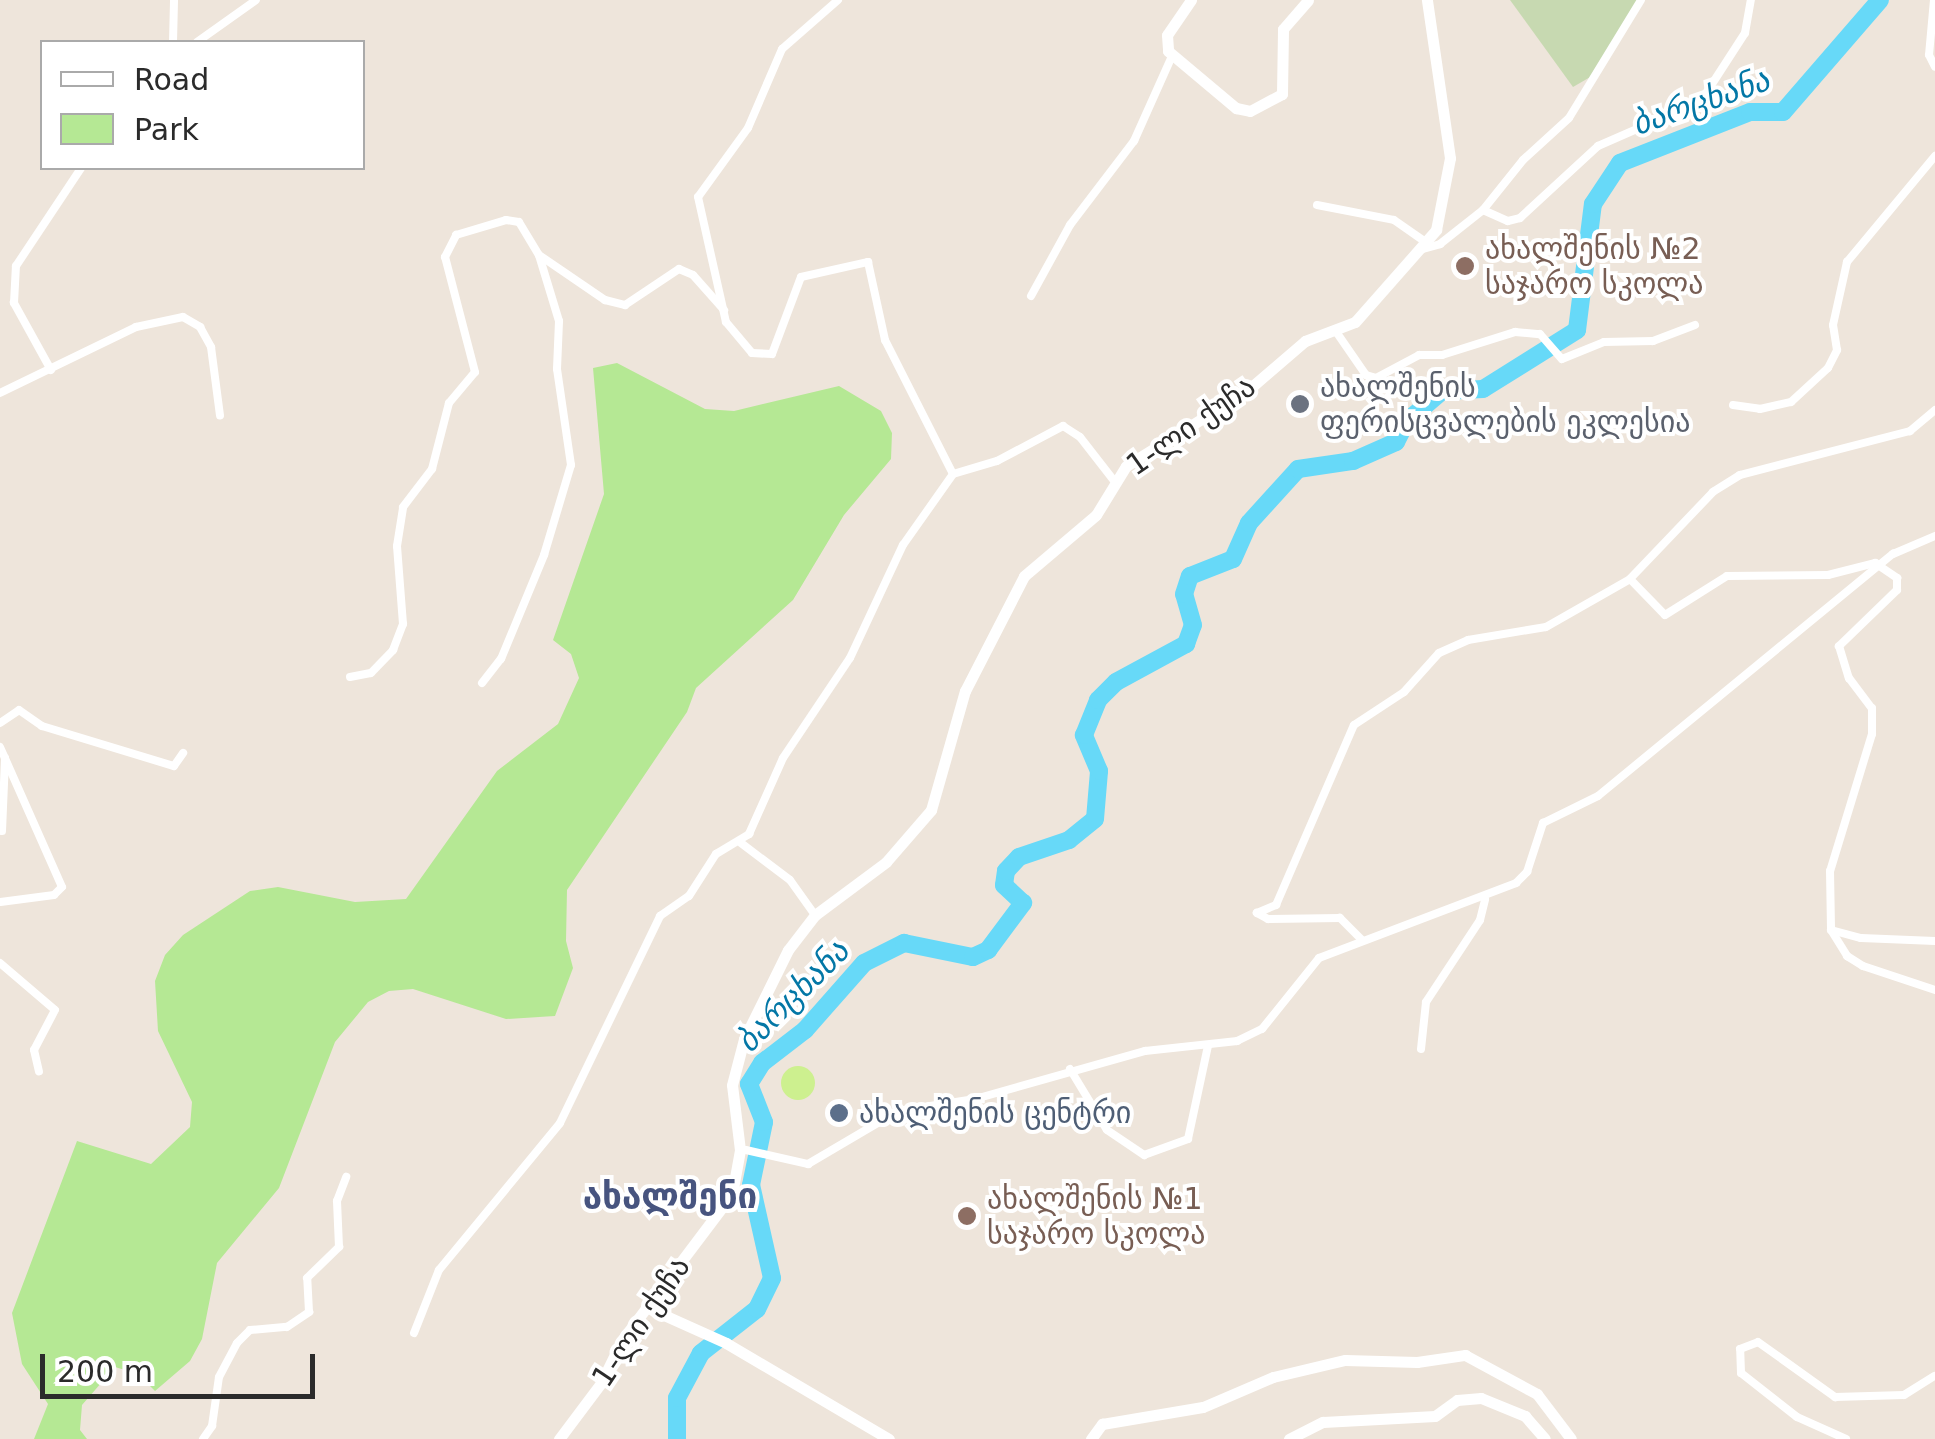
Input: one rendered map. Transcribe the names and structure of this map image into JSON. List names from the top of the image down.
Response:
{
  "streets": {
    "street": ["1-ლი ქუჩა"]
  },
  "districts": ["ახალშენი"],
  "water": ["ბარცხანა"],
  "places": [
    "ახალშენის №2 საჯარო სკოლა",
    "ახალშენის ფერისცვალების ეკლესია",
    "ახალშენის ცენტრი",
    "ახალშენის №1 საჯარო სკოლა"
  ],
  "legend": ["Road", "Park"],
  "scale_bar": "200 m"
}
